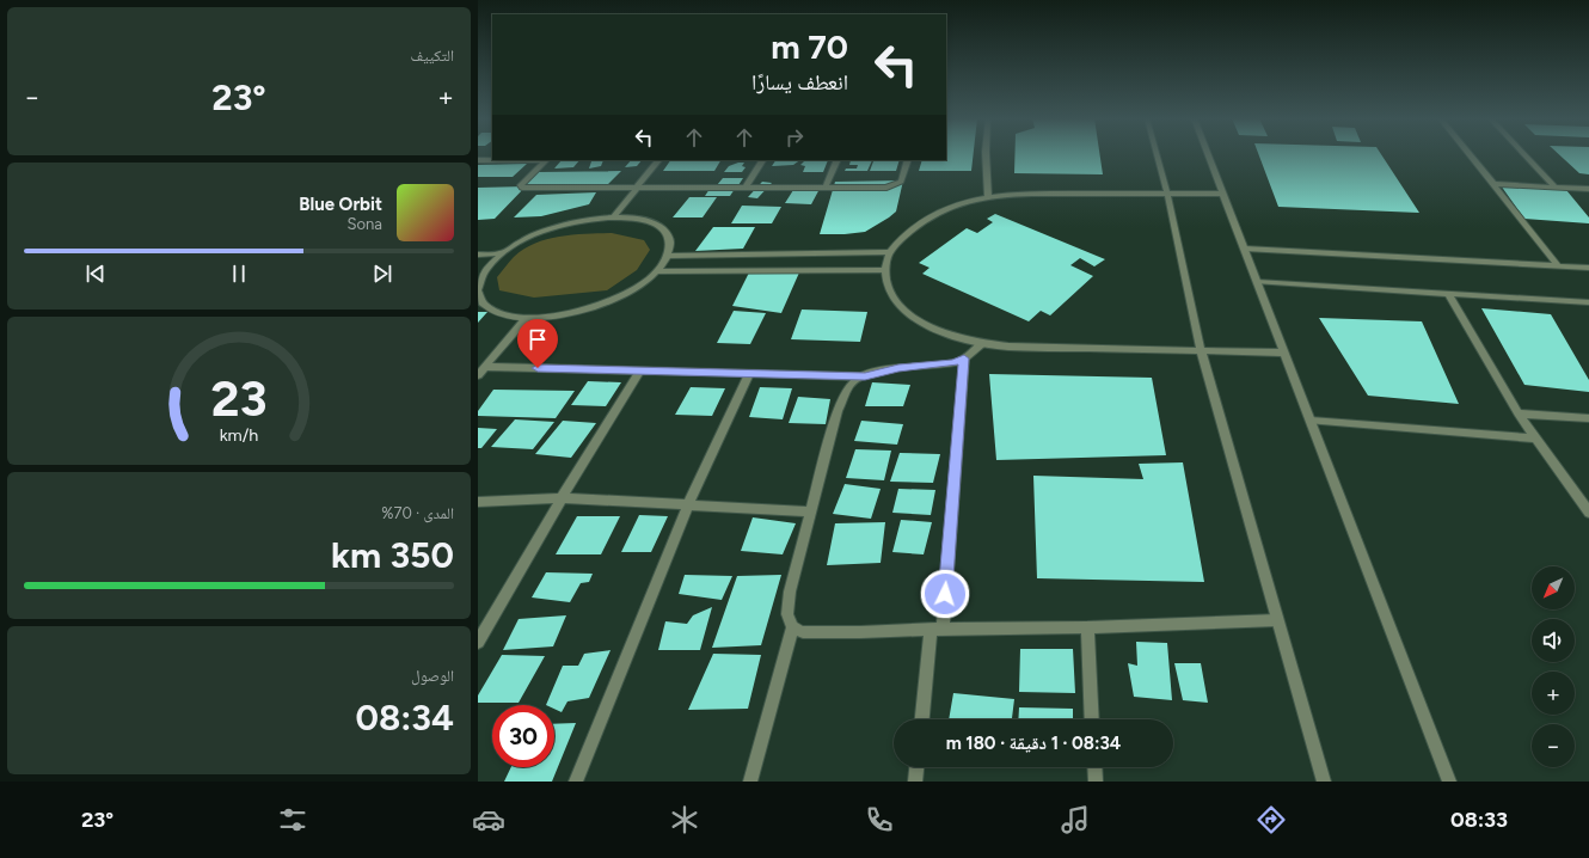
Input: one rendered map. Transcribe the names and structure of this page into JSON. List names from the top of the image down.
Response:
{
  "north": "bottom left",
  "page": {
    "tile": [
      "التكييف",
      ["المدى · 70%", "350 km"],
      ["الوصول", "08:34"]
    ],
    "turn": ["70 m", "انعطف يسارًا"],
    "heat": ["−", "23°", "+"],
    "song": ["Blue Orbit", "Sona"],
    "map_buttons": ["+", "−"],
    "limit": "30",
    "trip": "08:34 · 1 دقيقة · 180 m",
    "tabs": ["08:33", "23°"],
    "gauge": ["23", "km/h"]
  }
}
